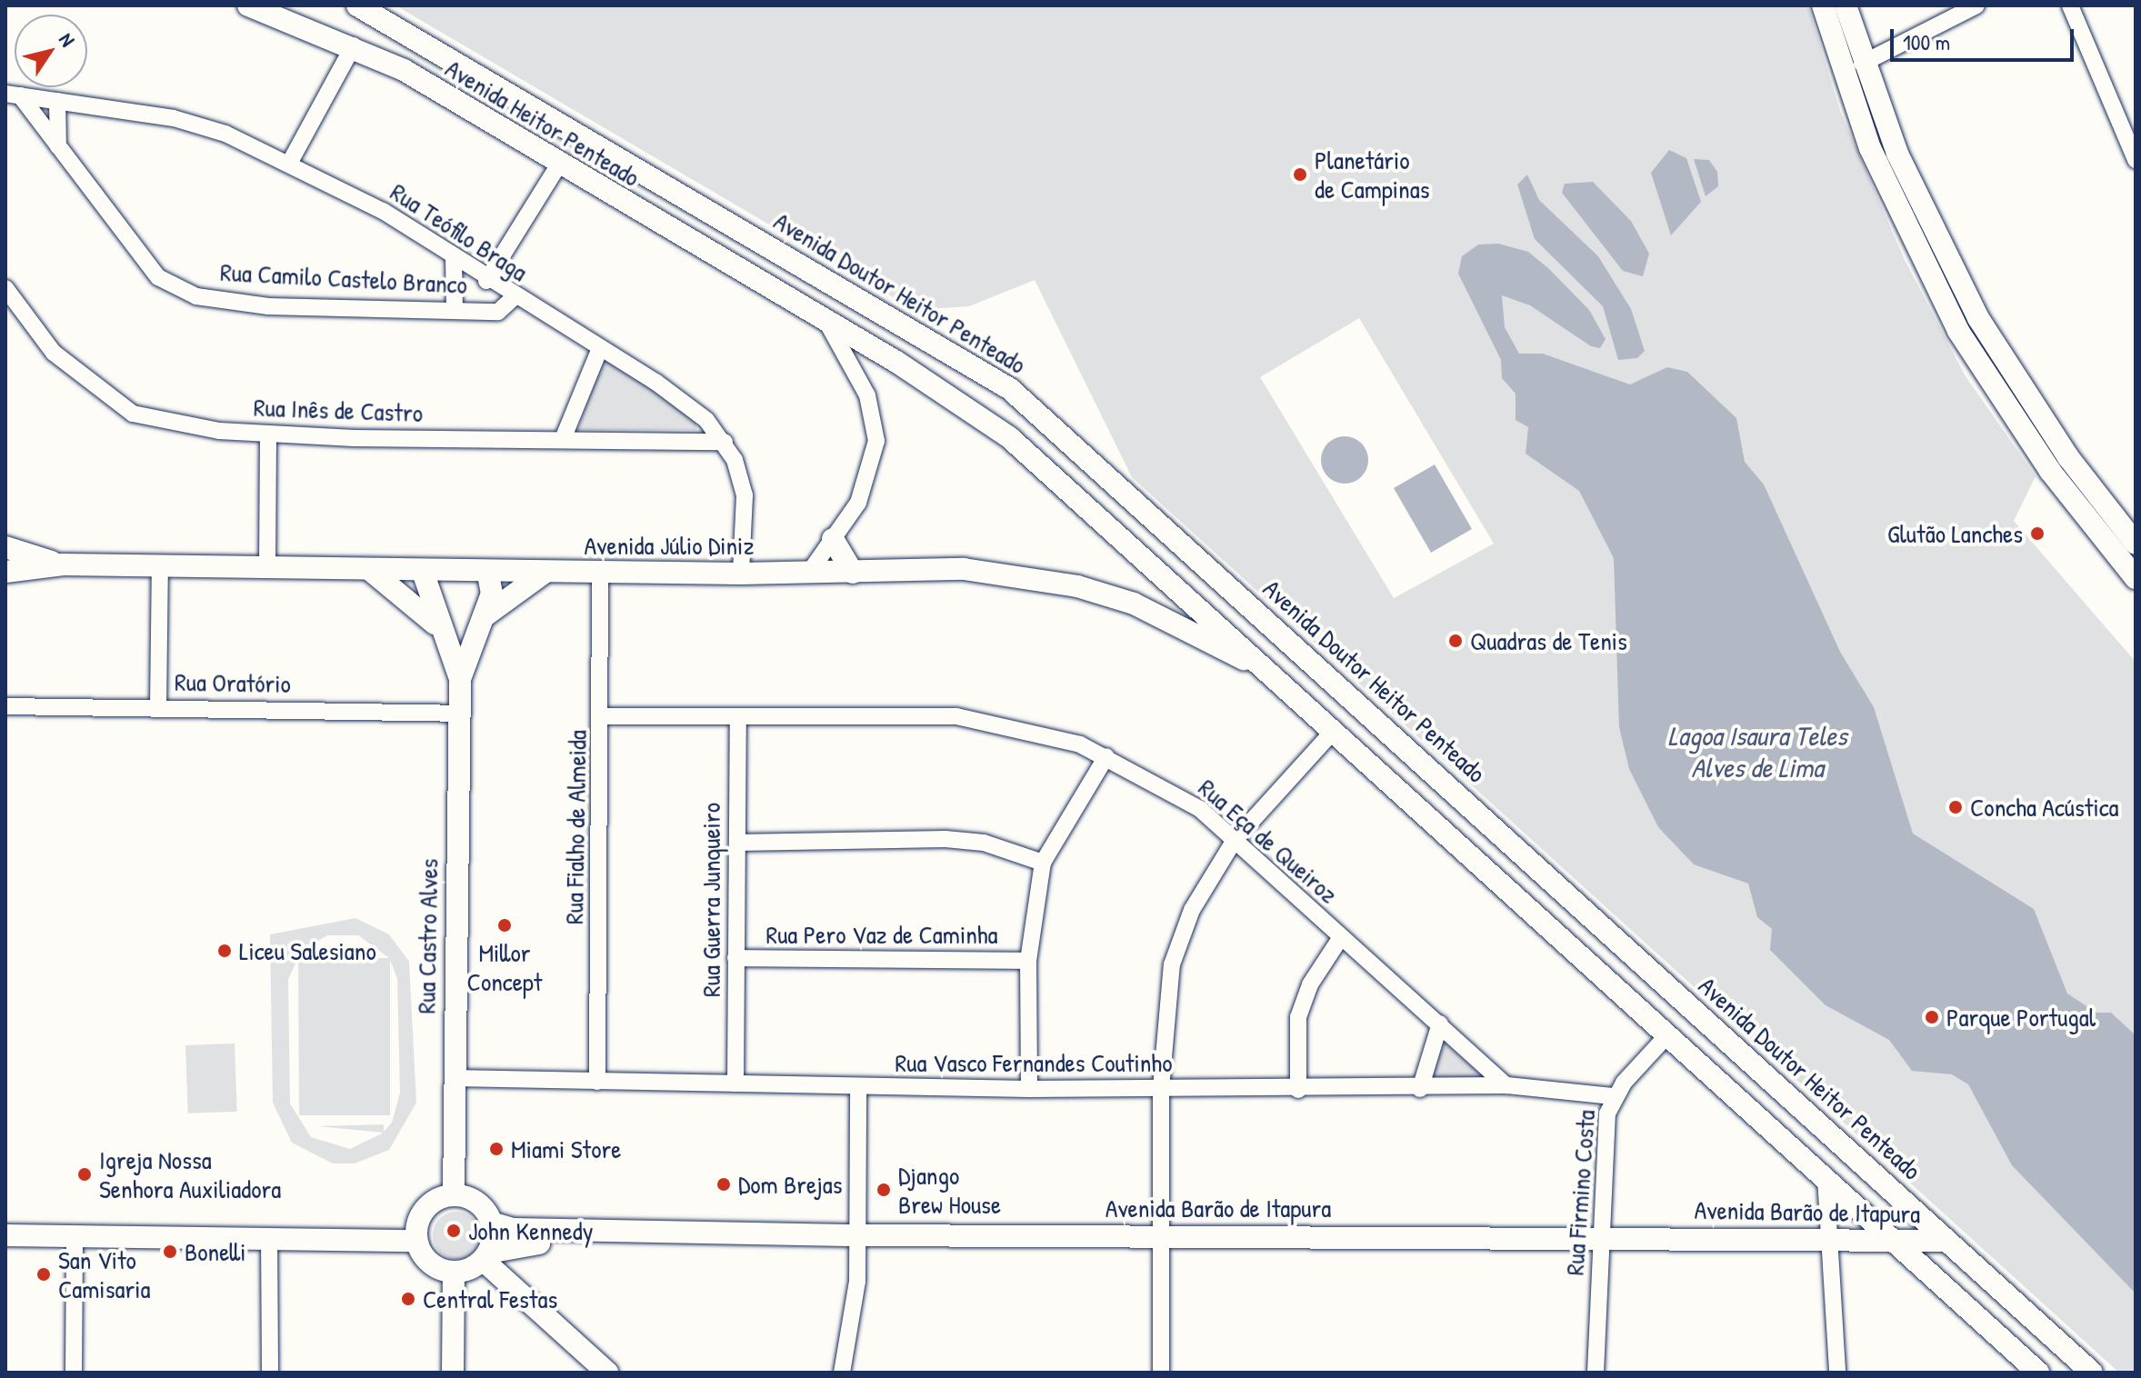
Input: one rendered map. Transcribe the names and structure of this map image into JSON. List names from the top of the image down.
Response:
{
  "streets": {
    "main road": [
      "Avenida Heitor Penteado",
      "Avenida Doutor Heitor Penteado",
      "Avenida Júlio Diniz",
      "Rua Castro Alves",
      "Avenida Barão de Itapura"
    ],
    "street": [
      "Rua Teófilo Braga",
      "Rua Camilo Castelo Branco",
      "Rua Inês de Castro",
      "Rua Oratório",
      "Rua Fialho de Almeida",
      "Rua Eça de Queiroz",
      "Rua Guerra Junqueiro",
      "Rua Pero Vaz de Caminha",
      "Rua Vasco Fernandes Coutinho",
      "Rua Firmino Costa"
    ]
  },
  "crossings": [
    ["Avenida Heitor Penteado", "Rua Camilo Castelo Branco"],
    ["Avenida Heitor Penteado", "Avenida Doutor Heitor Penteado"],
    ["Rua Teófilo Braga", "Rua Camilo Castelo Branco"],
    ["Rua Teófilo Braga", "Rua Inês de Castro"],
    ["Rua Teófilo Braga", "Avenida Júlio Diniz"],
    ["Avenida Doutor Heitor Penteado", "Avenida Barão de Itapura"],
    ["Avenida Júlio Diniz", "Rua Fialho de Almeida"],
    ["Avenida Júlio Diniz", "Rua Castro Alves"],
    ["Rua Oratório", "Rua Castro Alves"],
    ["Rua Fialho de Almeida", "Rua Eça de Queiroz"],
    ["Rua Fialho de Almeida", "Rua Vasco Fernandes Coutinho"],
    ["Rua Eça de Queiroz", "Rua Guerra Junqueiro"],
    ["Rua Eça de Queiroz", "Rua Vasco Fernandes Coutinho"],
    ["Rua Guerra Junqueiro", "Rua Pero Vaz de Caminha"],
    ["Rua Guerra Junqueiro", "Rua Vasco Fernandes Coutinho"],
    ["Rua Castro Alves", "Rua Vasco Fernandes Coutinho"],
    ["Rua Castro Alves", "Avenida Barão de Itapura"],
    ["Rua Vasco Fernandes Coutinho", "Rua Firmino Costa"],
    ["Rua Firmino Costa", "Avenida Barão de Itapura"]
  ],
  "water": ["Lagoa Isaura Teles Alves de Lima"],
  "places": [
    "Planetário de Campinas",
    "Glutão Lanches",
    "Quadras de Tenis",
    "Concha Acústica",
    "Millor Concept",
    "Liceu Salesiano",
    "Parque Portugal",
    "Miami Store",
    "Igreja Nossa Senhora Auxiliadora",
    "Dom Brejas",
    "Django Brew House",
    "John Kennedy",
    "Bonelli",
    "San Vito Camisaria",
    "Central Festas"
  ],
  "scale_bar": "100 m",
  "north": "top right"
}
